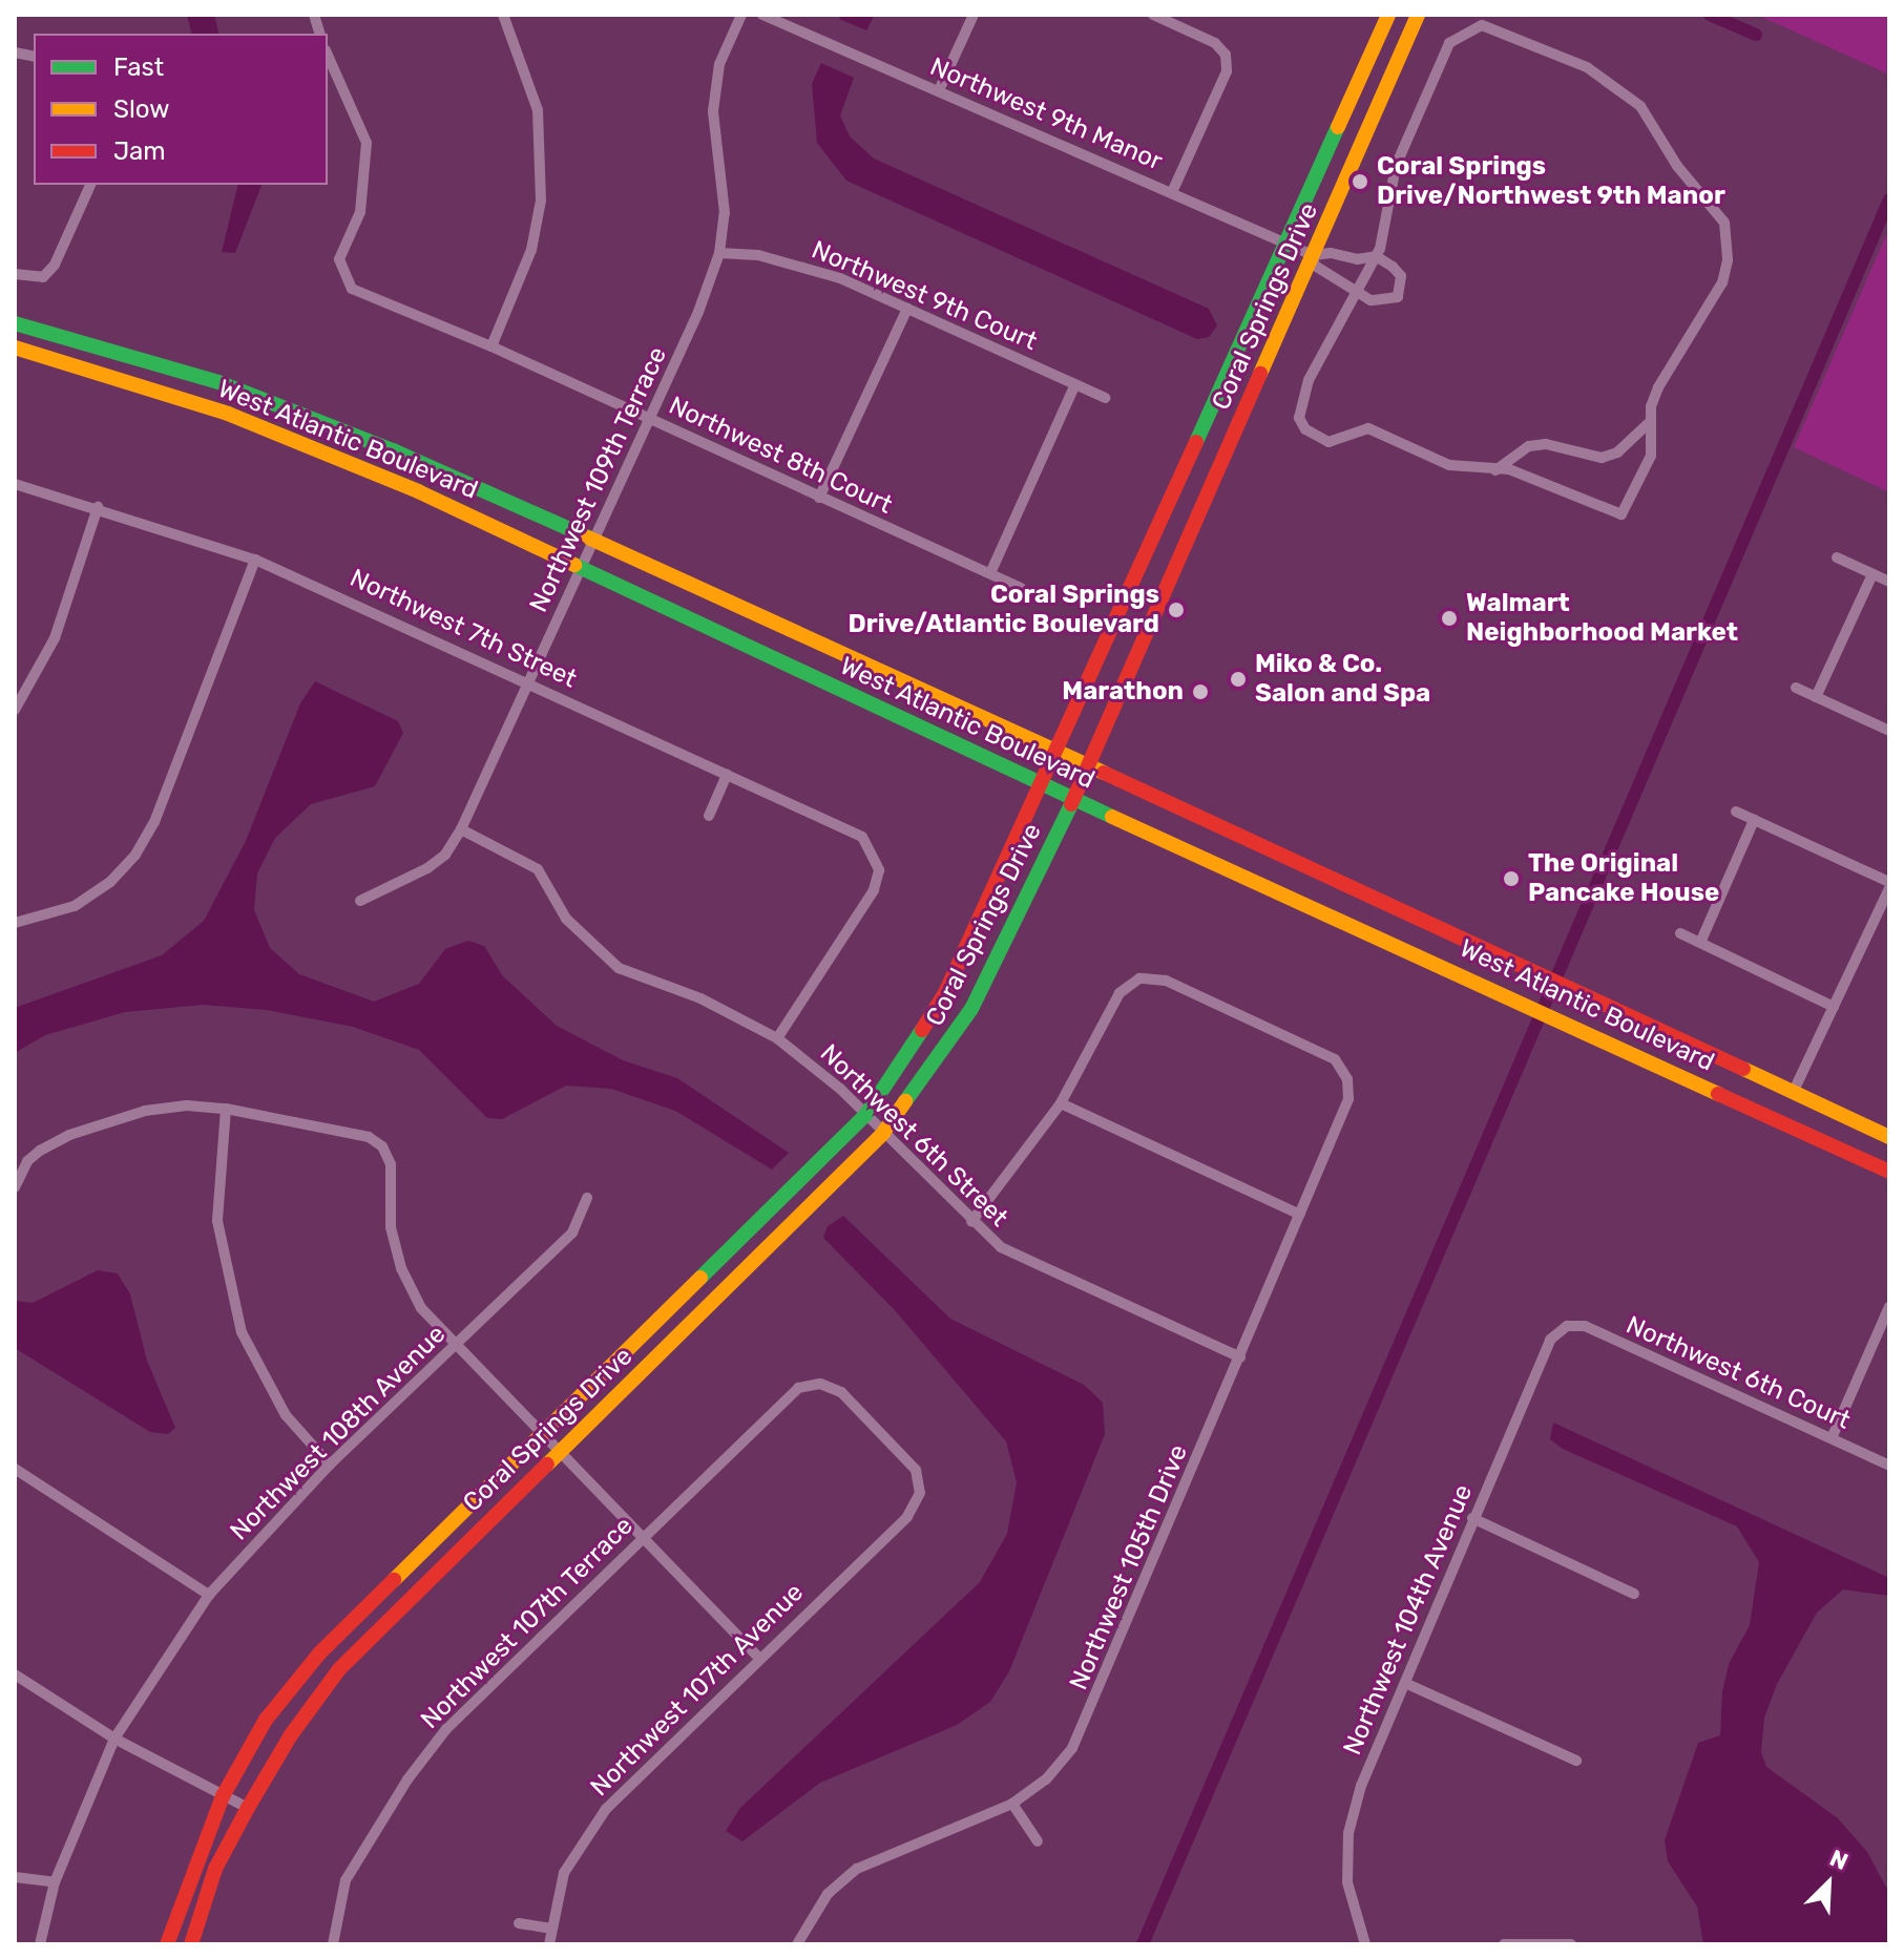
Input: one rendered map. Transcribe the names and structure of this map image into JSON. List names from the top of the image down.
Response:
{
  "streets": {
    "main road": ["Coral Springs Drive", "West Atlantic Boulevard"],
    "street": [
      "Northwest 9th Manor",
      "Northwest 9th Court",
      "Northwest 8th Court",
      "Northwest 109th Terrace",
      "Northwest 7th Street",
      "Northwest 6th Street",
      "Northwest 6th Court",
      "Northwest 108th Avenue",
      "Northwest 105th Drive",
      "Northwest 104th Avenue",
      "Northwest 107th Terrace",
      "Northwest 107th Avenue"
    ]
  },
  "crossings": [
    ["Northwest 9th Manor", "Coral Springs Drive"],
    ["Northwest 9th Court", "Northwest 109th Terrace"],
    ["Coral Springs Drive", "West Atlantic Boulevard"],
    ["Coral Springs Drive", "Northwest 6th Street"],
    ["West Atlantic Boulevard", "Northwest 109th Terrace"],
    ["Northwest 8th Court", "Northwest 109th Terrace"],
    ["Northwest 109th Terrace", "Northwest 7th Street"],
    ["Northwest 109th Terrace", "Northwest 6th Street"],
    ["Northwest 7th Street", "Northwest 6th Street"],
    ["Northwest 6th Street", "Northwest 105th Drive"],
    ["Northwest 6th Court", "Northwest 104th Avenue"],
    ["Northwest 107th Terrace", "Northwest 107th Avenue"]
  ],
  "places": [
    "Coral Springs Drive/Northwest 9th Manor",
    "Coral Springs Drive/Atlantic Boulevard",
    "Walmart Neighborhood Market",
    "Miko & Co. Salon and Spa",
    "Marathon",
    "The Original Pancake House"
  ],
  "legend": ["Fast", "Slow", "Jam"],
  "north": "top right"
}
